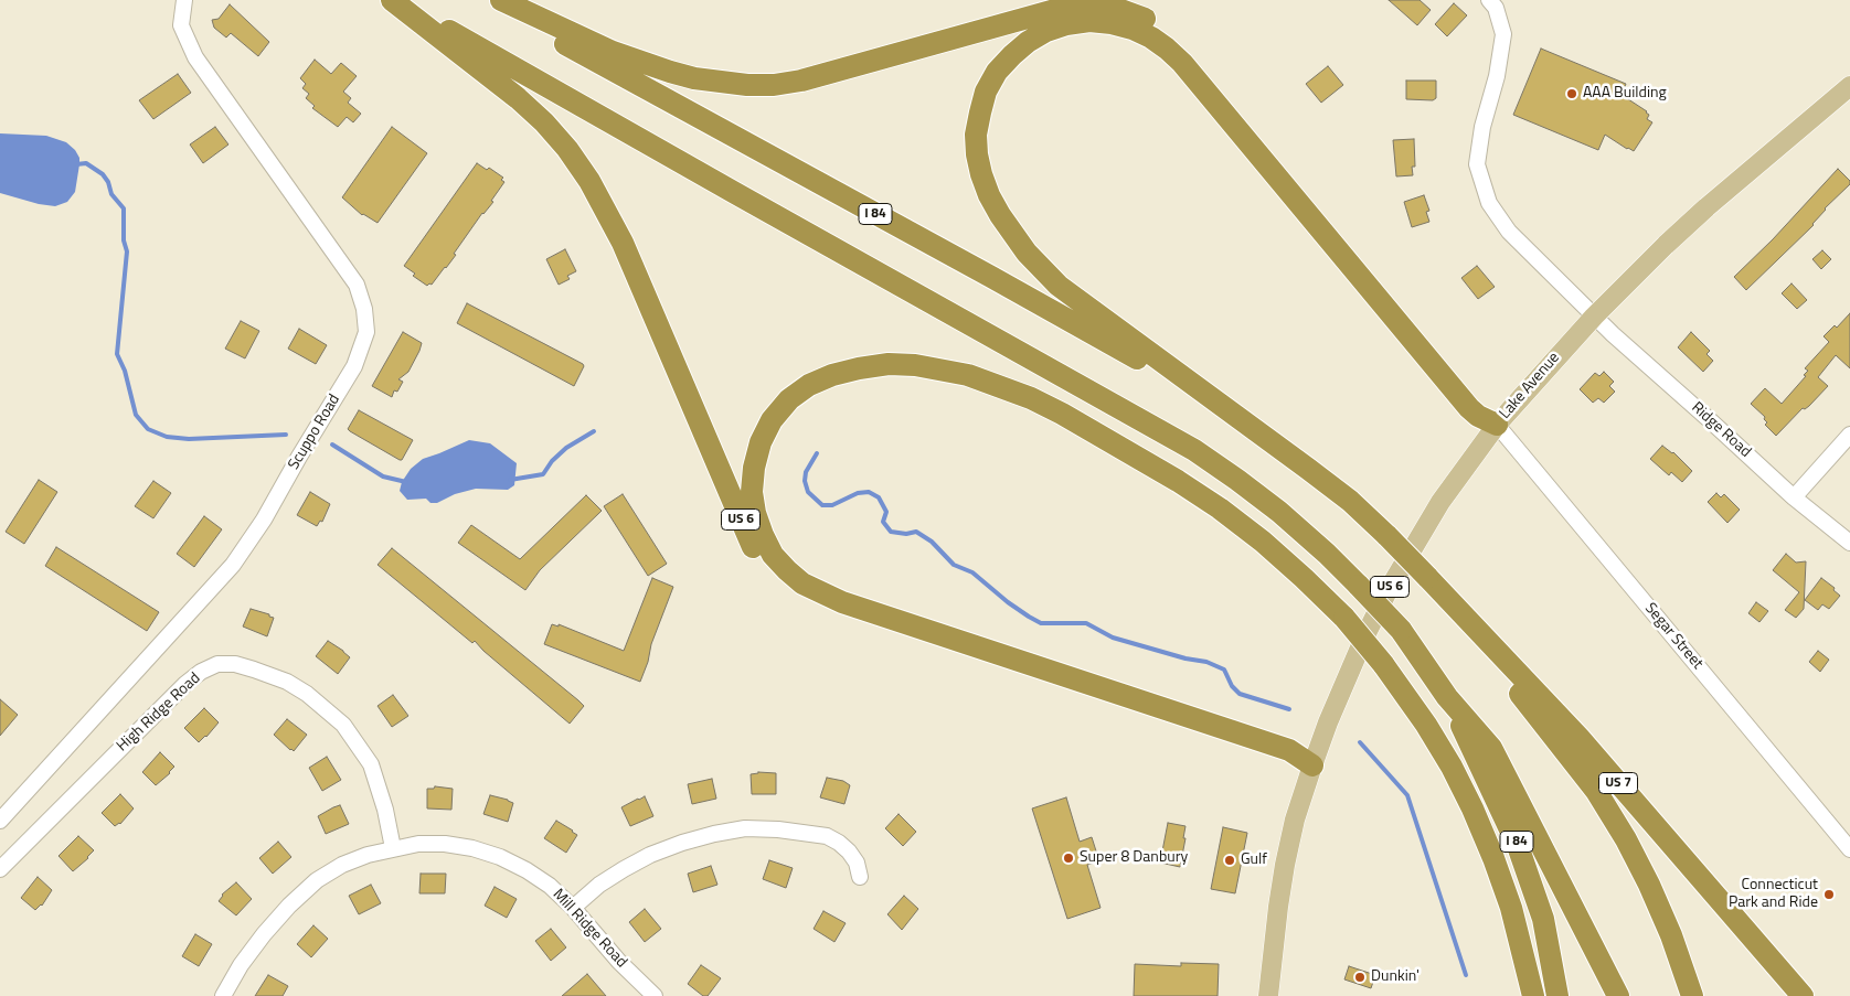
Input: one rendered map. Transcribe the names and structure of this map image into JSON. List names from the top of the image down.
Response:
{
  "streets": {
    "highway": ["I 84", "US 6", "US 7"],
    "main road": ["Lake Avenue"],
    "street": [
      "Ridge Road",
      "Scuppo Road",
      "Segar Street",
      "High Ridge Road",
      "Mill Ridge Road"
    ]
  },
  "crossings": [
    ["I 84", "US 7"],
    ["Lake Avenue", "Ridge Road"],
    ["Lake Avenue", "US 6"],
    ["Lake Avenue", "Segar Street"],
    ["High Ridge Road", "Mill Ridge Road"]
  ],
  "places": [
    "AAA Building",
    "Super 8 Danbury",
    "Gulf",
    "Connecticut Park and Ride",
    "Dunkin'"
  ]
}
